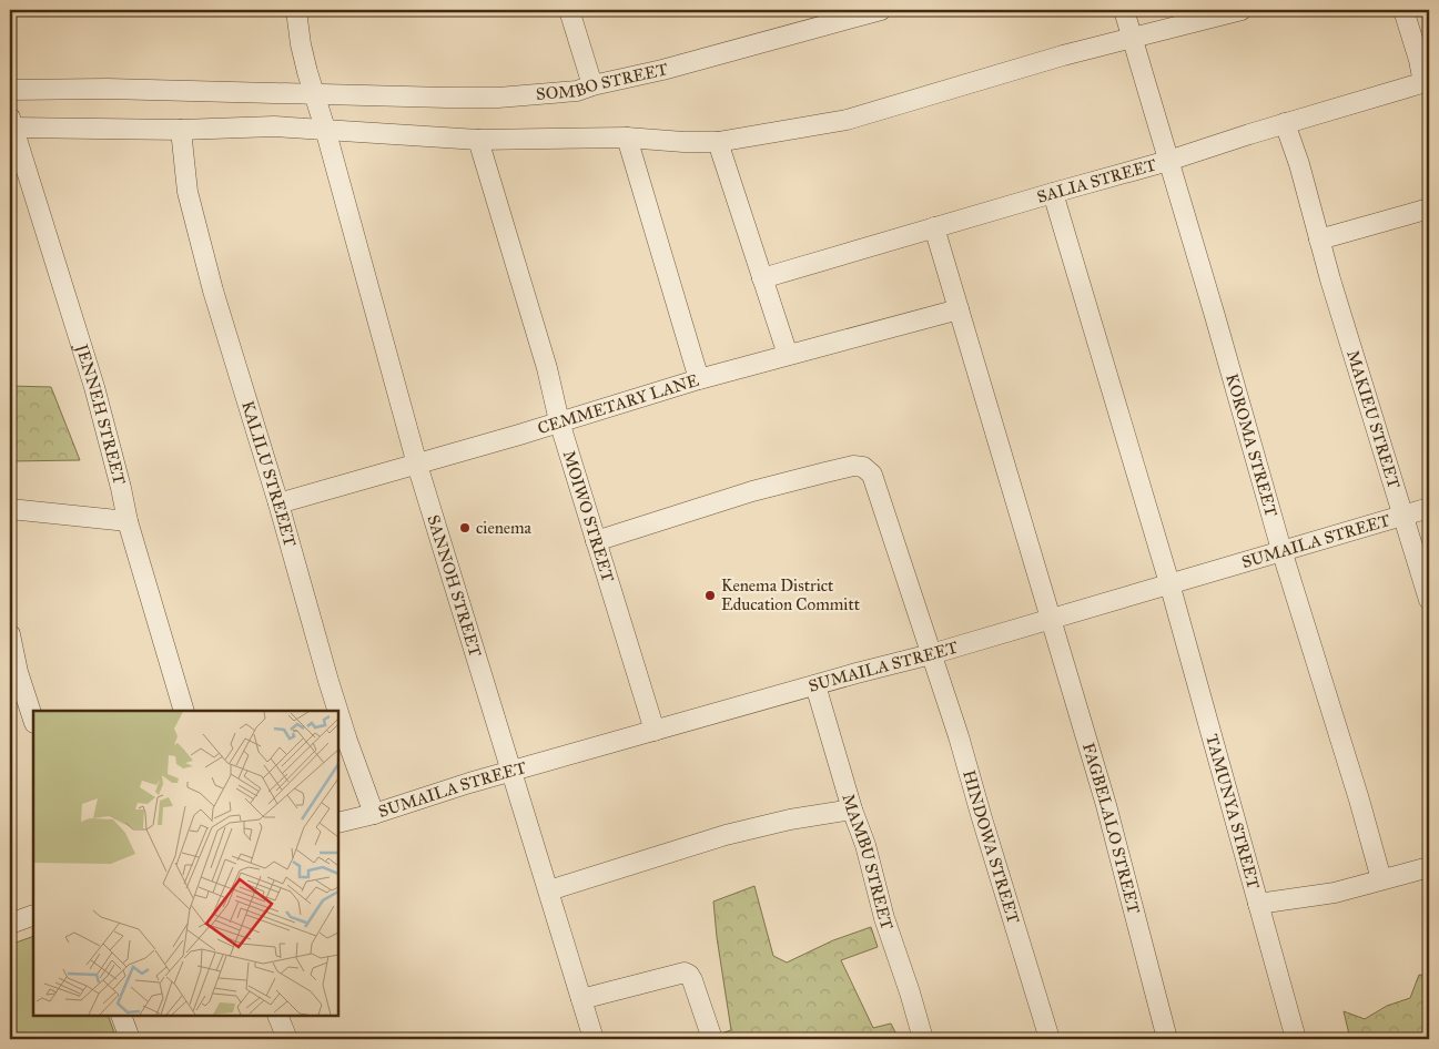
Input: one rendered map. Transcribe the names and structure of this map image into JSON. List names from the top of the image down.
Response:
{
  "streets": {
    "street": [
      "SOMBO STREET",
      "SALIA STREET",
      "CEMMETARY LANE",
      "JENNEH STREET",
      "MAKIEU STREET",
      "KOROMA STREET",
      "KALILU STREEET",
      "MOIWO STREET",
      "SUMAILA STREET",
      "SANNOH STREET",
      "TAMUNYA STREET",
      "FAGBELALO STREET",
      "HINDOWA STREET",
      "MAMBU STREET"
    ]
  },
  "crossings": [
    ["SOMBO STREET", "SANNOH STREET"],
    ["SALIA STREET", "MAKIEU STREET"],
    ["SALIA STREET", "KOROMA STREET"],
    ["SALIA STREET", "TAMUNYA STREET"],
    ["SALIA STREET", "FAGBELALO STREET"],
    ["CEMMETARY LANE", "KALILU STREEET"],
    ["CEMMETARY LANE", "MOIWO STREET"],
    ["CEMMETARY LANE", "SANNOH STREET"],
    ["CEMMETARY LANE", "FAGBELALO STREET"],
    ["MAKIEU STREET", "SUMAILA STREET"],
    ["KOROMA STREET", "SUMAILA STREET"],
    ["KALILU STREEET", "SUMAILA STREET"],
    ["MOIWO STREET", "SUMAILA STREET"],
    ["MOIWO STREET", "HINDOWA STREET"],
    ["SUMAILA STREET", "SANNOH STREET"],
    ["SUMAILA STREET", "TAMUNYA STREET"],
    ["SUMAILA STREET", "FAGBELALO STREET"],
    ["SUMAILA STREET", "HINDOWA STREET"],
    ["SUMAILA STREET", "MAMBU STREET"]
  ],
  "places": ["cienema", "Kenema District Education Committ"]
}
